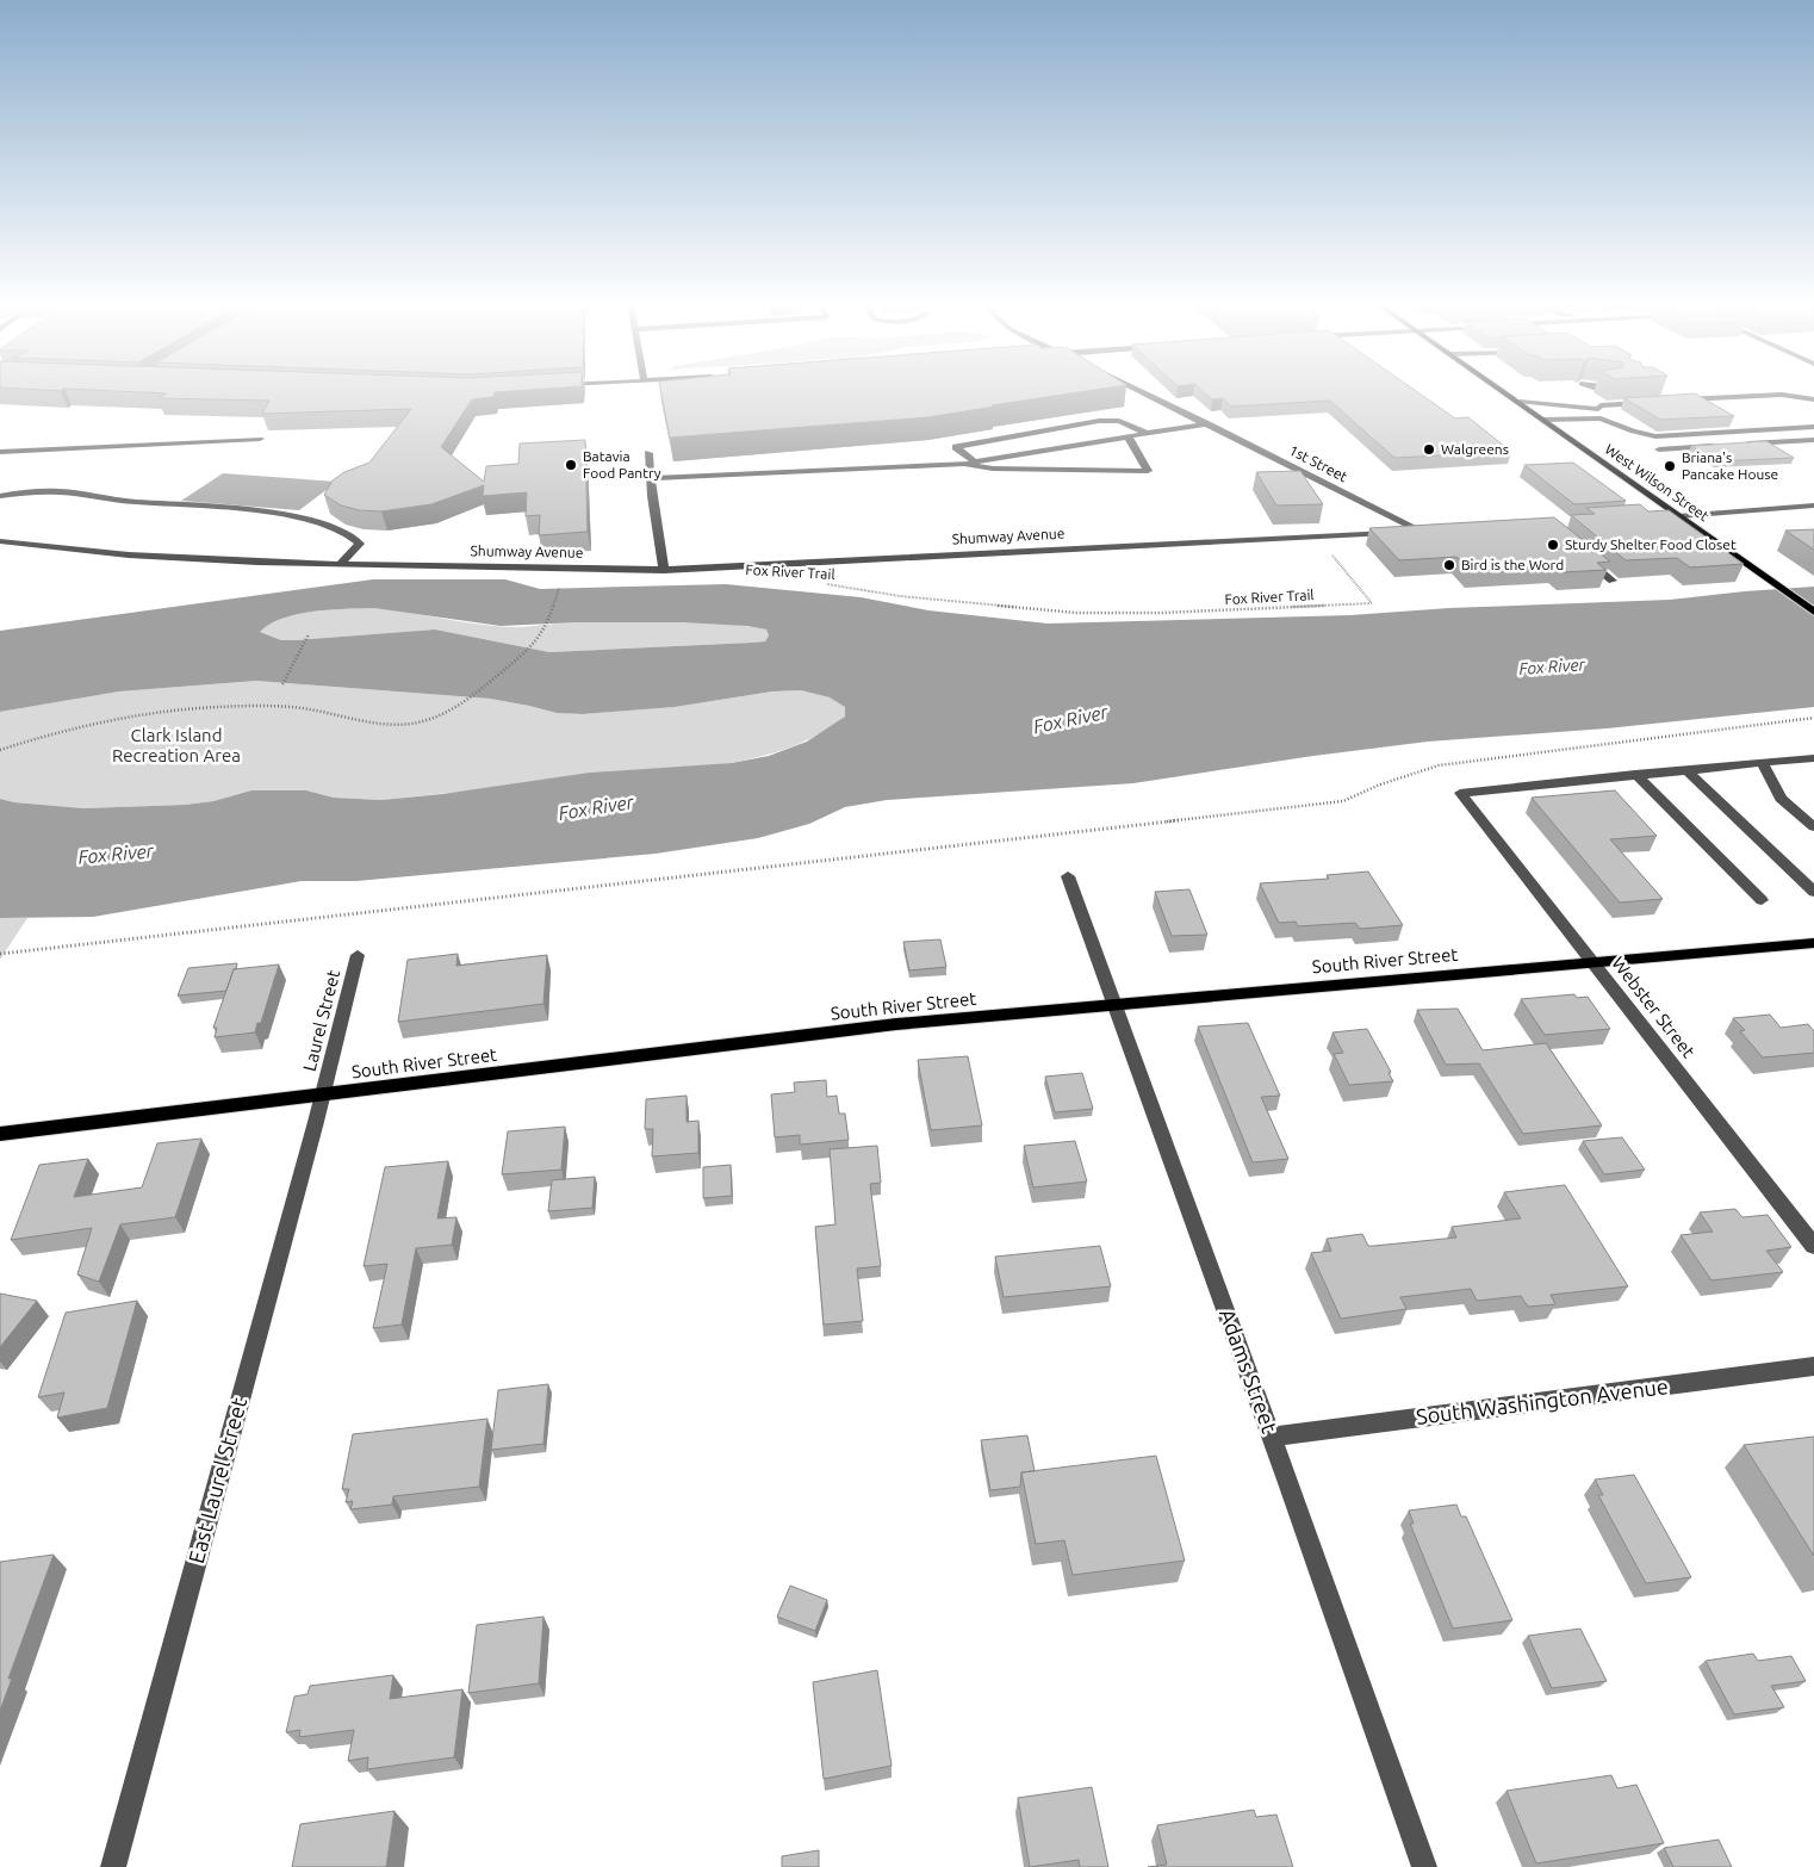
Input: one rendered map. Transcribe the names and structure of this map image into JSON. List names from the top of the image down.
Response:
{
  "streets": {
    "main road": ["West Wilson Street", "South River Street"],
    "street": [
      "1st Street",
      "Shumway Avenue",
      "Webster Street",
      "Laurel Street",
      "Adams Street",
      "South Washington Avenue",
      "East Laurel Street"
    ],
    "path": ["Fox River Trail"]
  },
  "crossings": [
    ["1st Street", "Shumway Avenue"],
    ["South River Street", "Webster Street"],
    ["South River Street", "Laurel Street"],
    ["South River Street", "Adams Street"],
    ["South River Street", "East Laurel Street"],
    ["Laurel Street", "East Laurel Street"],
    ["Adams Street", "South Washington Avenue"]
  ],
  "water": ["Fox River"],
  "parks": ["Clark Island Recreation Area"],
  "places": [
    "Walgreens",
    "Batavia Food Pantry",
    "Briana's Pancake House",
    "Sturdy Shelter Food Closet",
    "Bird is the Word"
  ]
}
